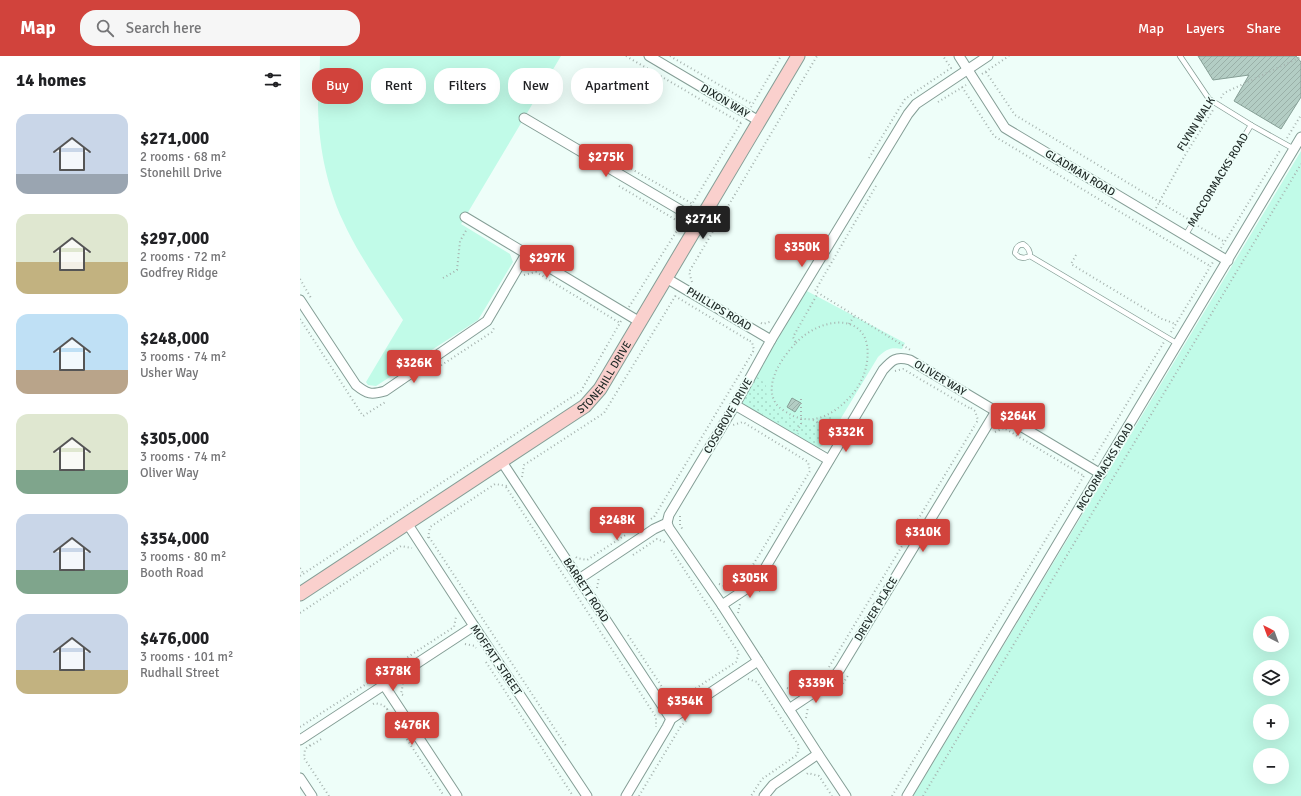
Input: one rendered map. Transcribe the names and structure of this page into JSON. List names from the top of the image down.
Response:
{
  "streets": {
    "street": [
      "DIXON WAY",
      "GLADMAN ROAD",
      "PHILLIPS ROAD",
      "STONEHILL DRIVE",
      "OLIVER WAY",
      "COSGROVE DRIVE",
      "MCCORMACKS ROAD",
      "BARRETT ROAD",
      "DREVER PLACE",
      "MOFFATT STREET"
    ],
    "lane": ["MACCORMACKS ROAD"],
    "path": ["FLYNN WALK"]
  },
  "crossings": [
    ["DIXON WAY", "STONEHILL DRIVE"],
    ["FLYNN WALK", "GLADMAN ROAD"],
    ["GLADMAN ROAD", "MACCORMACKS ROAD"],
    ["GLADMAN ROAD", "COSGROVE DRIVE"],
    ["GLADMAN ROAD", "MCCORMACKS ROAD"],
    ["MACCORMACKS ROAD", "MCCORMACKS ROAD"],
    ["PHILLIPS ROAD", "STONEHILL DRIVE"],
    ["PHILLIPS ROAD", "COSGROVE DRIVE"],
    ["STONEHILL DRIVE", "BARRETT ROAD"],
    ["STONEHILL DRIVE", "MOFFATT STREET"],
    ["OLIVER WAY", "MCCORMACKS ROAD"],
    ["OLIVER WAY", "DREVER PLACE"]
  ],
  "north": "top left",
  "page": {
    "header": "Map",
    "search": "Search here",
    "nav": ["Map", "Layers", "Share"],
    "heading": "14 homes",
    "chip": [
      "Buy",
      "Rent",
      "Filters",
      "New",
      "Apartment"
    ],
    "list": [
      {
        "name": "$271,000",
        "note": "2 rooms · 68 m² · Stonehill Drive"
      },
      {
        "name": "$297,000",
        "note": "2 rooms · 72 m² · Godfrey Ridge"
      },
      {
        "name": "$248,000",
        "note": "3 rooms · 74 m² · Usher Way"
      },
      {
        "name": "$305,000",
        "note": "3 rooms · 74 m² · Oliver Way"
      },
      {
        "name": "$354,000",
        "note": "3 rooms · 80 m² · Booth Road"
      },
      {
        "name": "$476,000",
        "note": "3 rooms · 101 m² · Rudhall Street"
      }
    ],
    "price": [
      "$275K",
      "$271K",
      "$350K",
      "$297K",
      "$326K",
      "$264K",
      "$332K",
      "$248K",
      "$310K",
      "$305K",
      "$378K",
      "$339K",
      "$354K",
      "$476K"
    ],
    "map_buttons": ["+", "−"]
  }
}
